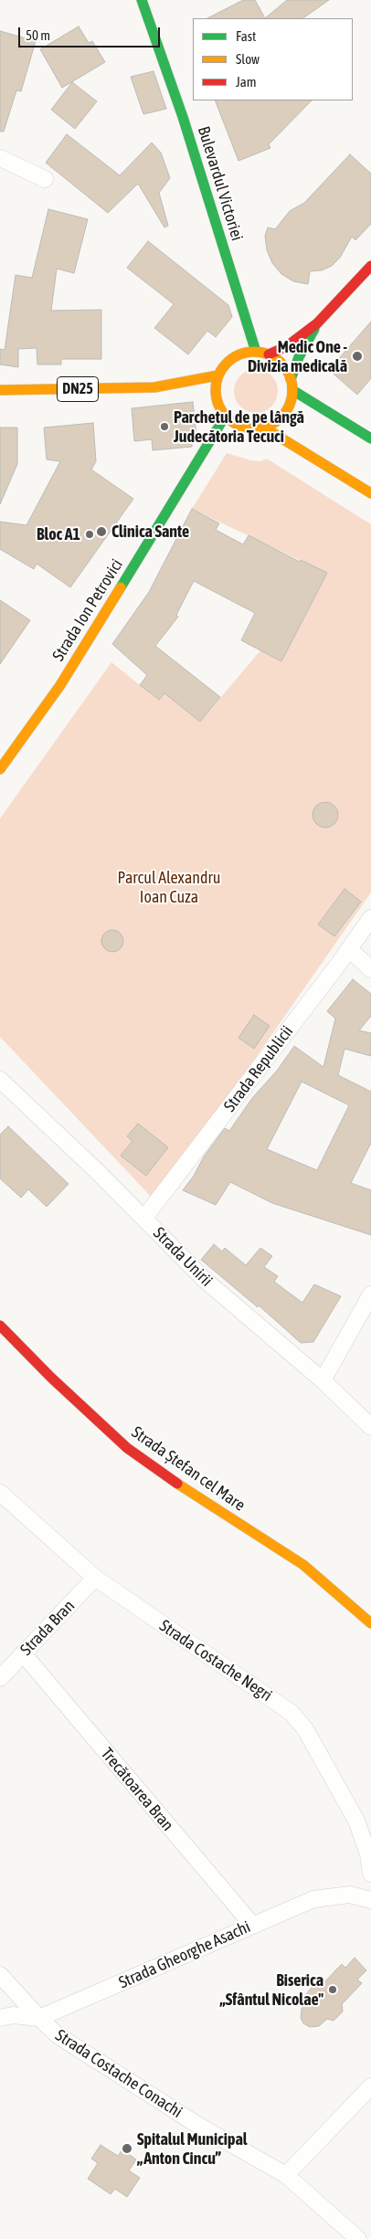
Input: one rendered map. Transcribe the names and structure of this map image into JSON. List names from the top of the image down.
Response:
{
  "streets": {
    "main road": [
      "Bulevardul Victoriei",
      "DN25",
      "Strada Ion Petrovici",
      "Strada Ștefan cel Mare"
    ],
    "street": [
      "Strada Republicii",
      "Strada Unirii",
      "Strada Bran",
      "Strada Costache Negri",
      "Trecătoarea Bran",
      "Strada Gheorghe Asachi",
      "Strada Costache Conachi"
    ]
  },
  "crossings": [
    ["Bulevardul Victoriei", "DN25"],
    ["Bulevardul Victoriei", "Strada Ion Petrovici"],
    ["DN25", "Strada Ion Petrovici"],
    ["Strada Republicii", "Strada Unirii"],
    ["Strada Bran", "Strada Costache Negri"],
    ["Strada Bran", "Trecătoarea Bran"],
    ["Trecătoarea Bran", "Strada Gheorghe Asachi"],
    ["Strada Gheorghe Asachi", "Strada Costache Conachi"]
  ],
  "parks": ["Parcul Alexandru Ioan Cuza"],
  "places": [
    "Medic One - Divizia medicală",
    "Parchetul de pe lângă Judecătoria Tecuci",
    "Clinica Sante",
    "Bloc A1",
    "Biserica „Sfântul Nicolae\"",
    "Spitalul Municipal „Anton Cincu”"
  ],
  "legend": ["Fast", "Slow", "Jam"],
  "scale_bar": "50 m"
}
